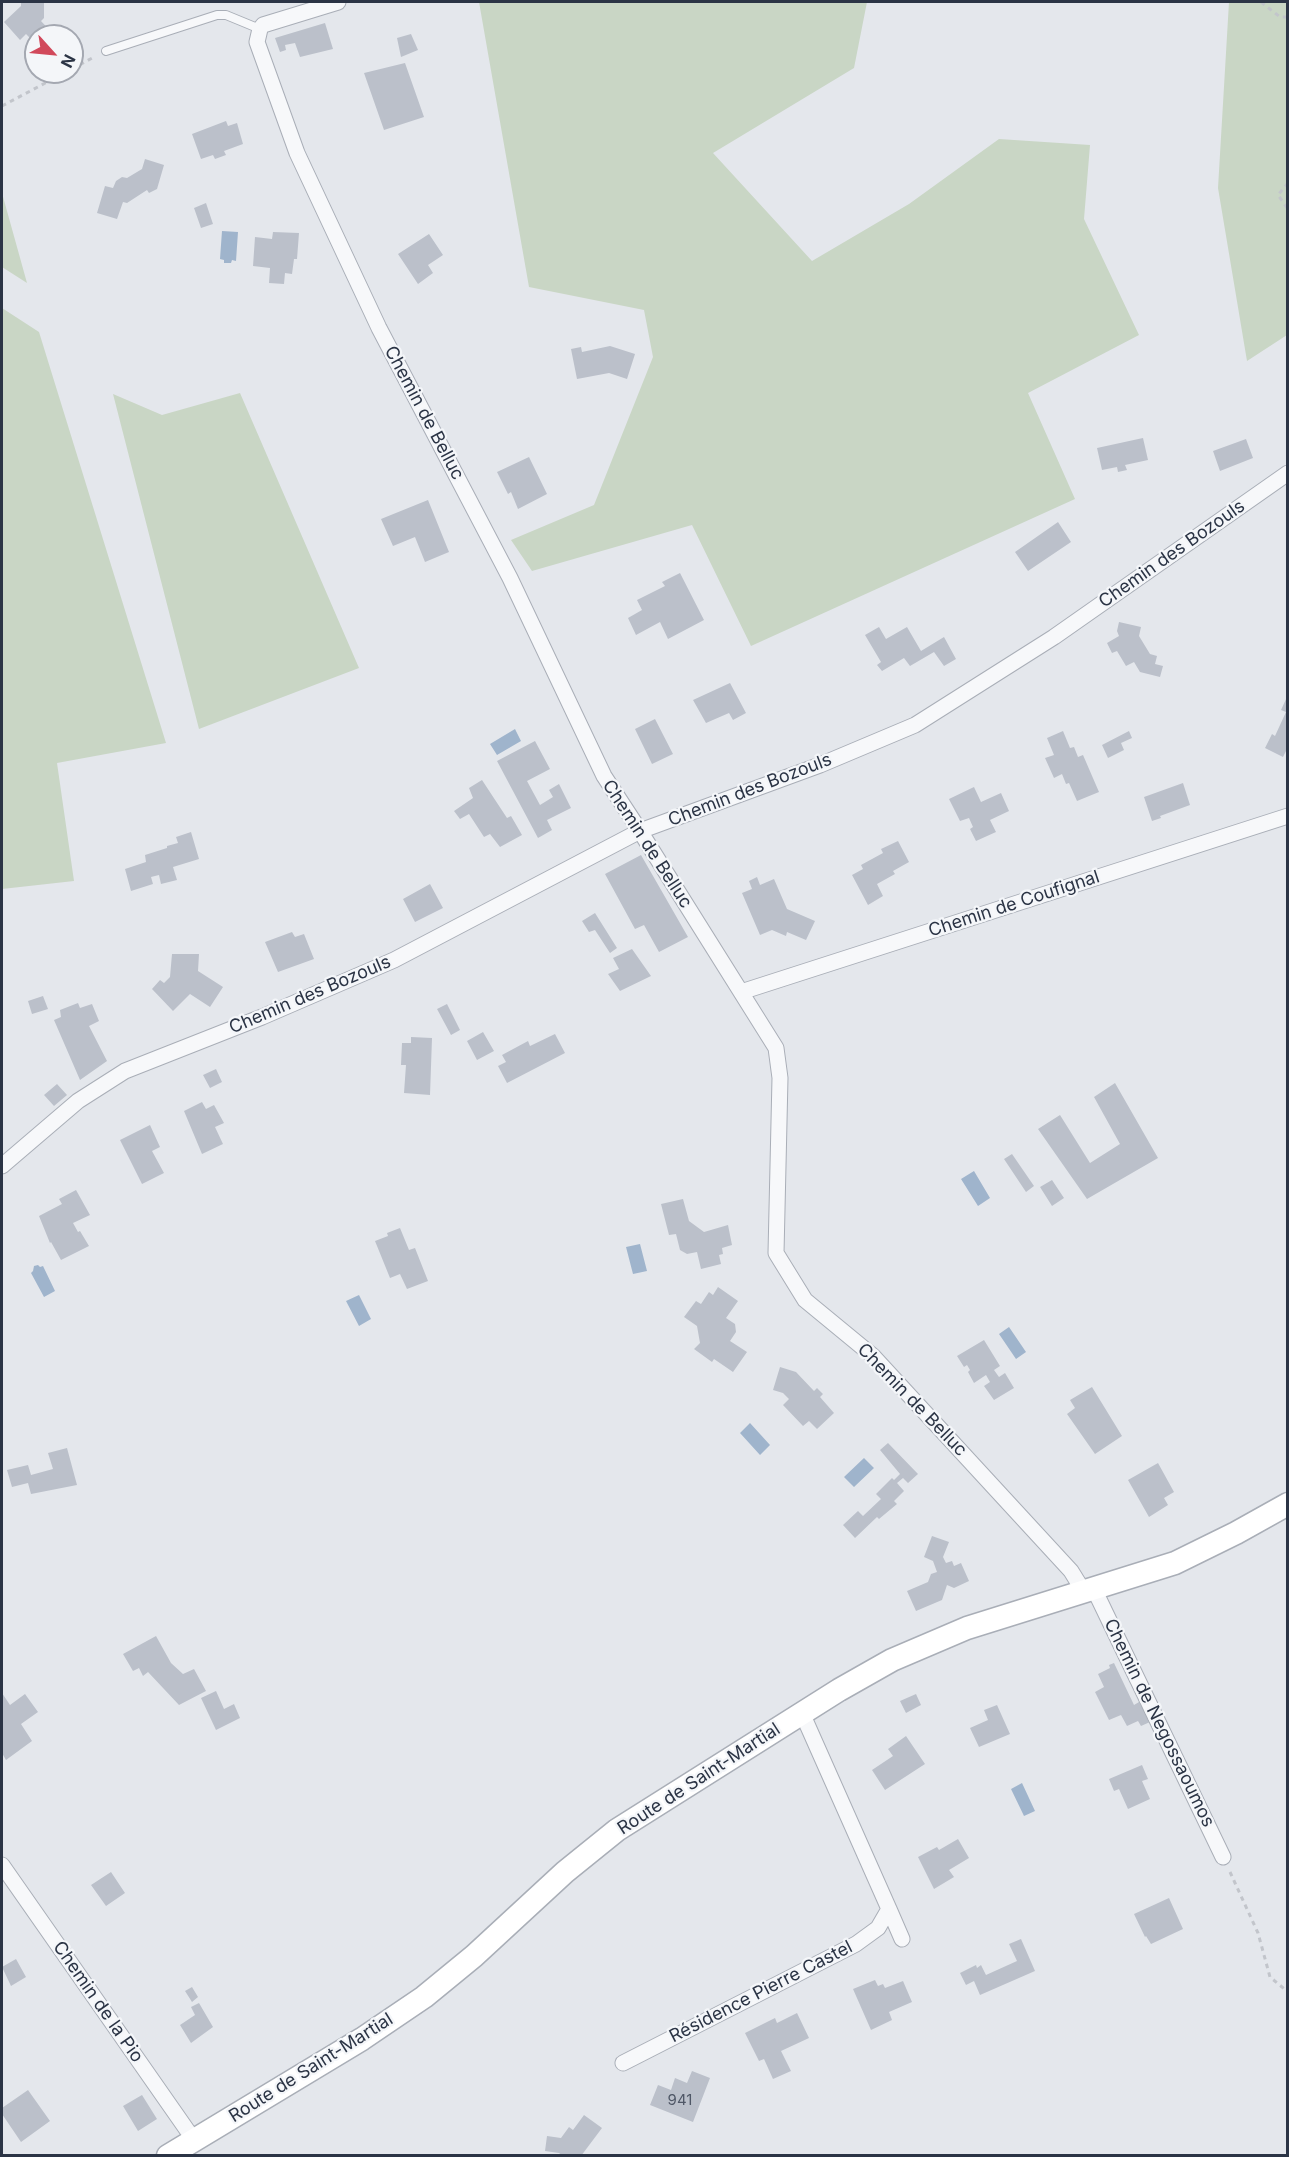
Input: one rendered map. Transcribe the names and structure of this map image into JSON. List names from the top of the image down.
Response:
{
  "streets": {
    "main road": ["Route de Saint-Martial"],
    "street": [
      "Chemin de Belluc",
      "Chemin des Bozouls",
      "Chemin de Coufignal",
      "Chemin de Negossaoumos",
      "Résidence Pierre Castel",
      "Chemin de la Pio"
    ]
  },
  "crossings": [
    ["Chemin de Belluc", "Chemin des Bozouls"],
    ["Chemin de Belluc", "Chemin de Coufignal"],
    ["Chemin de Belluc", "Chemin de Negossaoumos"],
    ["Chemin de Belluc", "Route de Saint-Martial"],
    ["Chemin de Negossaoumos", "Route de Saint-Martial"],
    ["Route de Saint-Martial", "Chemin de la Pio"]
  ],
  "house_numbers": ["941"],
  "north": "bottom right"
}
